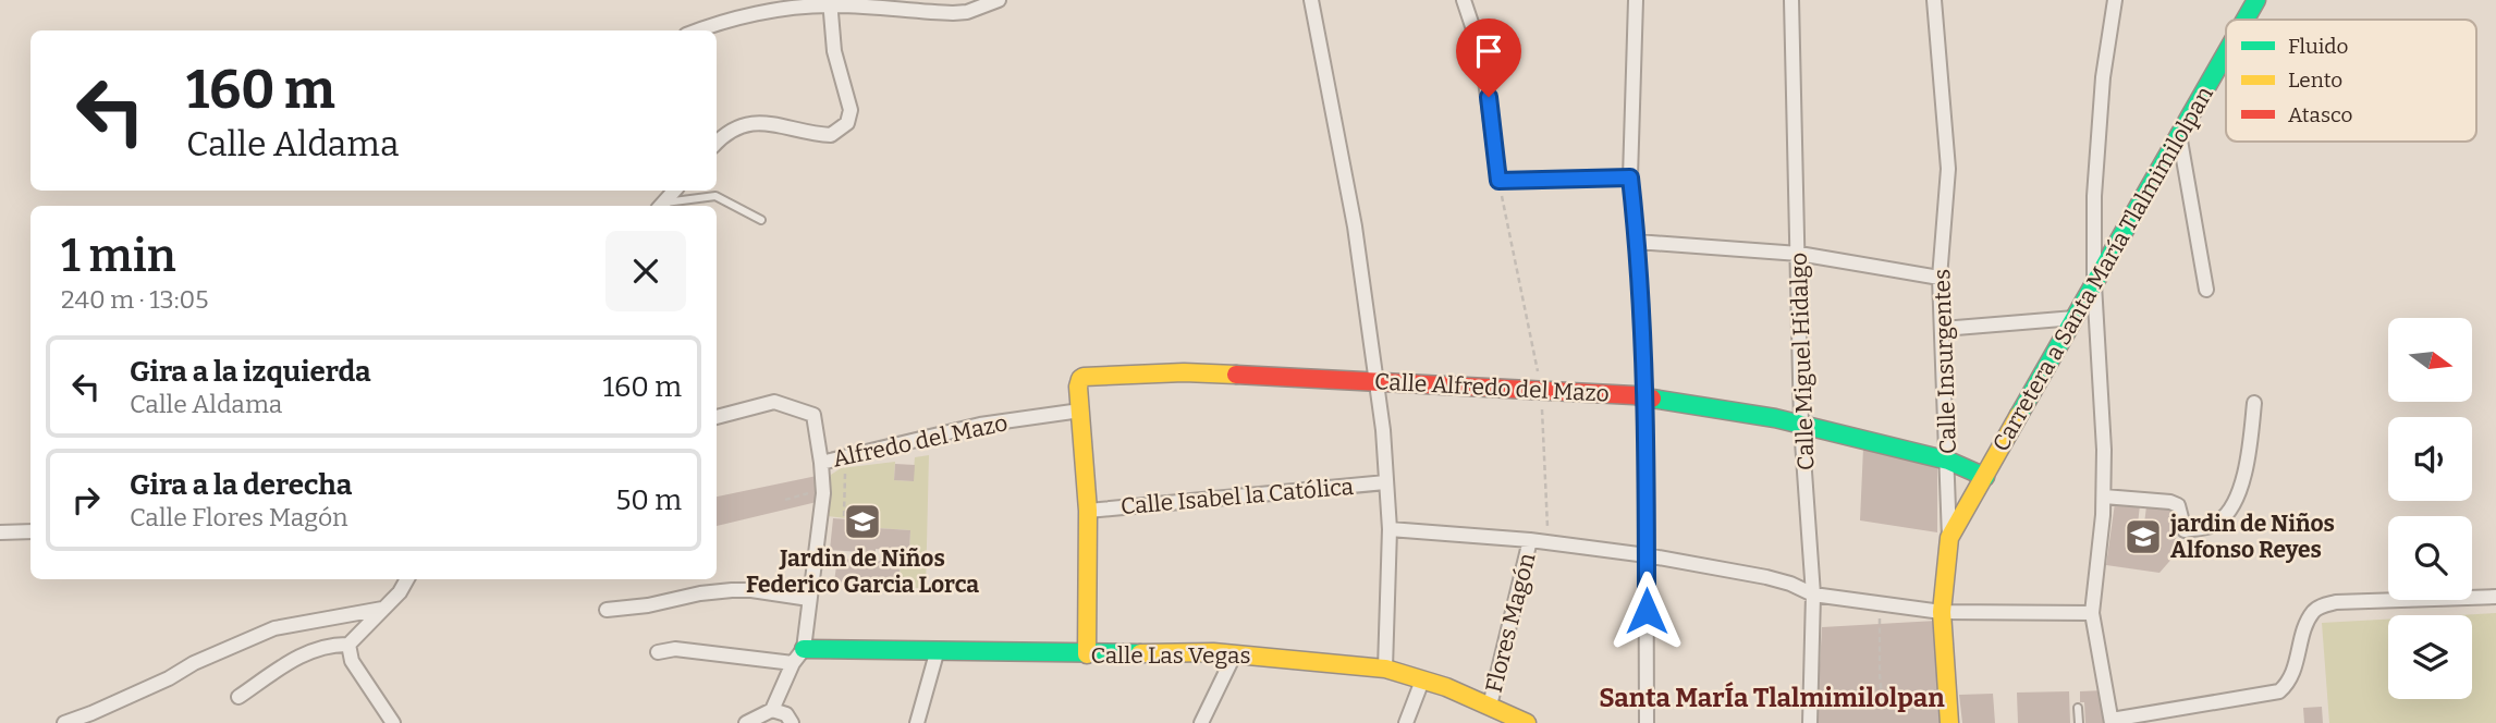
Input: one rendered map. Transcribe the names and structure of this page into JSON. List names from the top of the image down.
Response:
{
  "streets": {
    "street": [
      "Carretera a Santa María Tlalmimilolpan",
      "Calle Miguel Hidalgo",
      "Calle Insurgentes",
      "Calle Alfredo del Mazo",
      "Alfredo del Mazo",
      "Calle Isabel la Católica",
      "Flores Magón",
      "Calle Las Vegas"
    ]
  },
  "crossings": [
    ["Carretera a Santa María Tlalmimilolpan", "Calle Insurgentes"],
    ["Carretera a Santa María Tlalmimilolpan", "Calle Alfredo del Mazo"],
    ["Calle Miguel Hidalgo", "Calle Alfredo del Mazo"],
    ["Calle Insurgentes", "Calle Alfredo del Mazo"],
    ["Calle Alfredo del Mazo", "Alfredo del Mazo"],
    ["Calle Alfredo del Mazo", "Flores Magón"],
    ["Flores Magón", "Calle Las Vegas"]
  ],
  "districts": ["Santa MarÍa Tlalmimilolpan"],
  "places": {
    "school or university": ["Jardin de Niños Federico Garcia Lorca", "jardin de Niños Alfonso Reyes"]
  },
  "legend": ["Fluido", "Lento", "Atasco"],
  "north": "right",
  "page": {
    "turn": ["160 m", "Calle Aldama"],
    "heading": ["1 min", "240 m · 13:05"],
    "list": [
      {
        "name": "Gira a la izquierda",
        "note": "Calle Aldama",
        "value": "160 m"
      },
      {
        "name": "Gira a la derecha",
        "note": "Calle Flores Magón",
        "value": "50 m"
      }
    ]
  }
}
